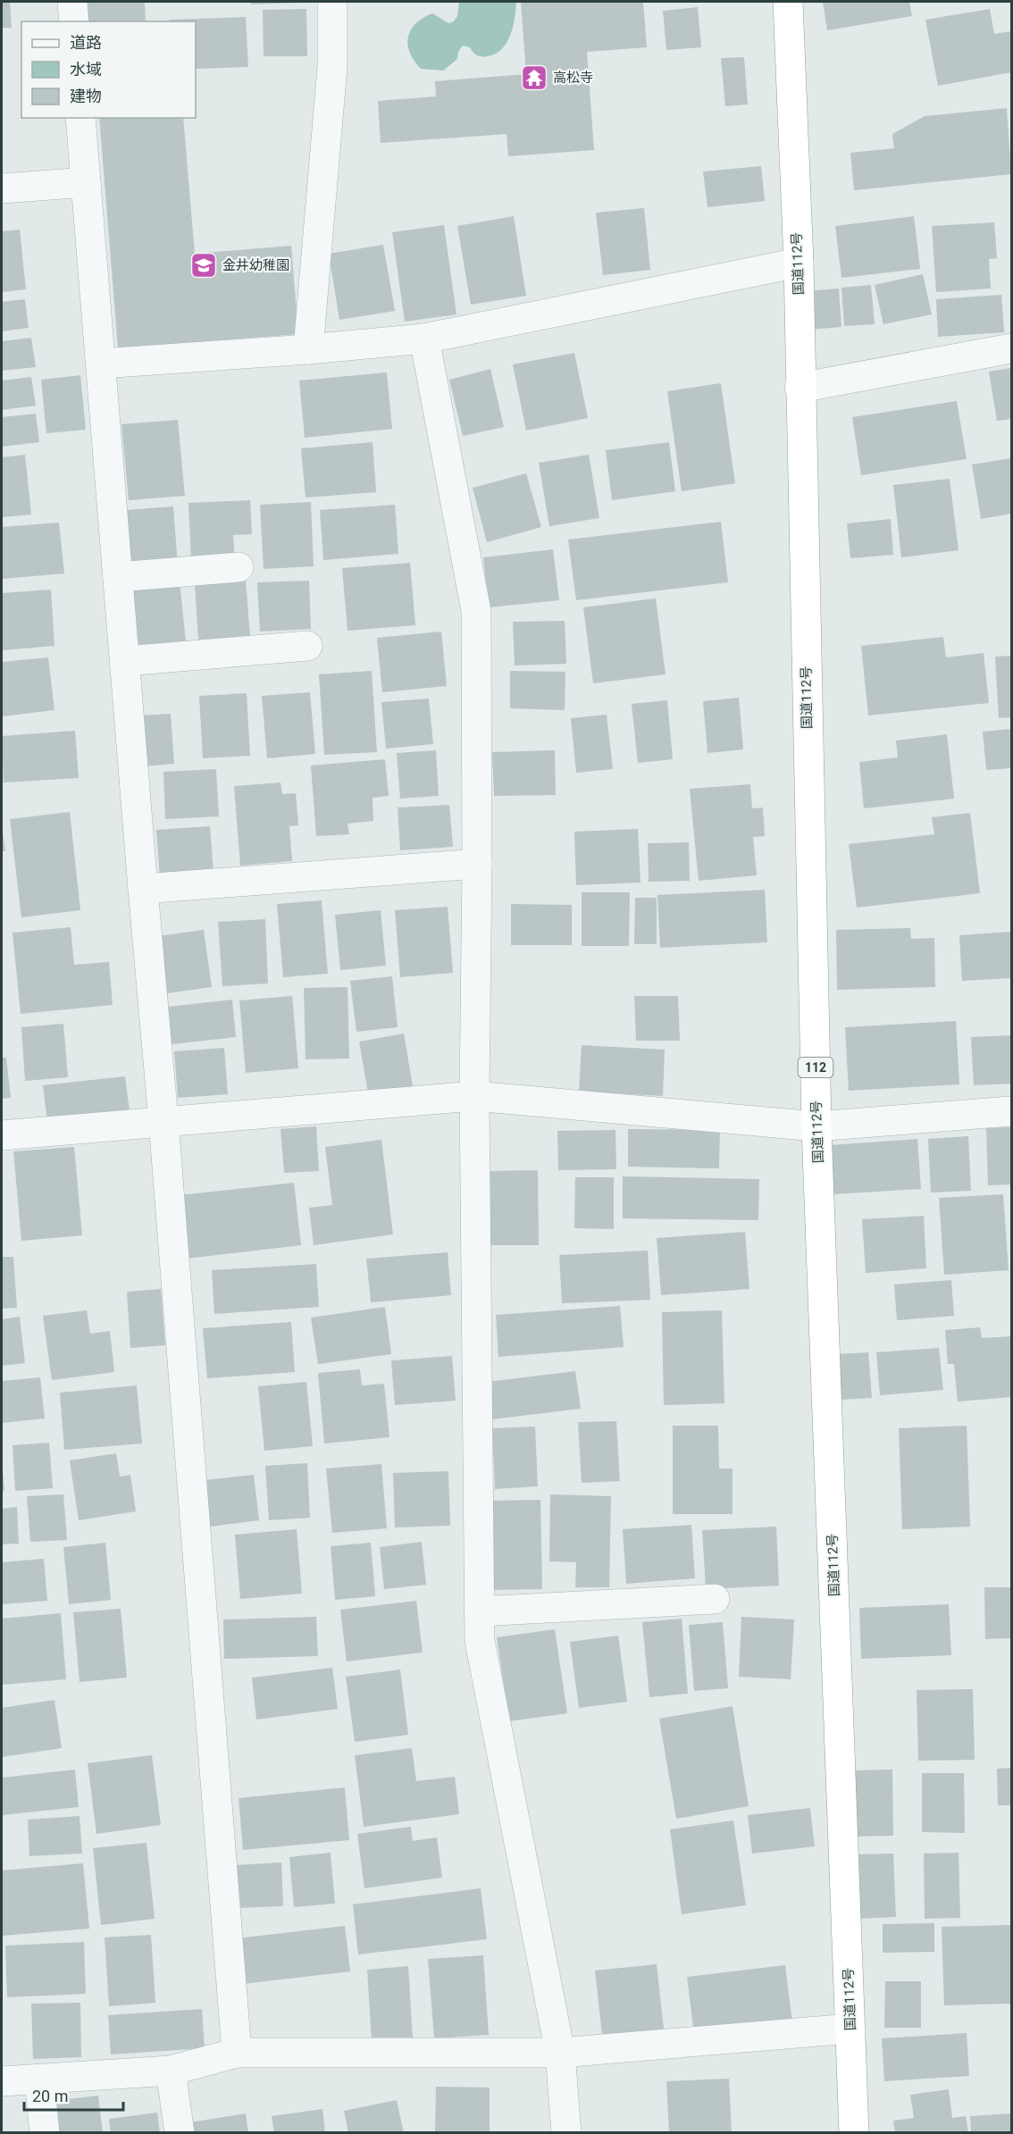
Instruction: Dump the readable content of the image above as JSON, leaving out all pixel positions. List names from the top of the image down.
{
  "streets": {
    "highway": ["国道112号", "112"]
  },
  "places": {
    "temple": ["高松寺"],
    "school or university": ["金井幼稚園"]
  },
  "legend": ["道路", "水域", "建物"],
  "scale_bar": "20 m"
}
